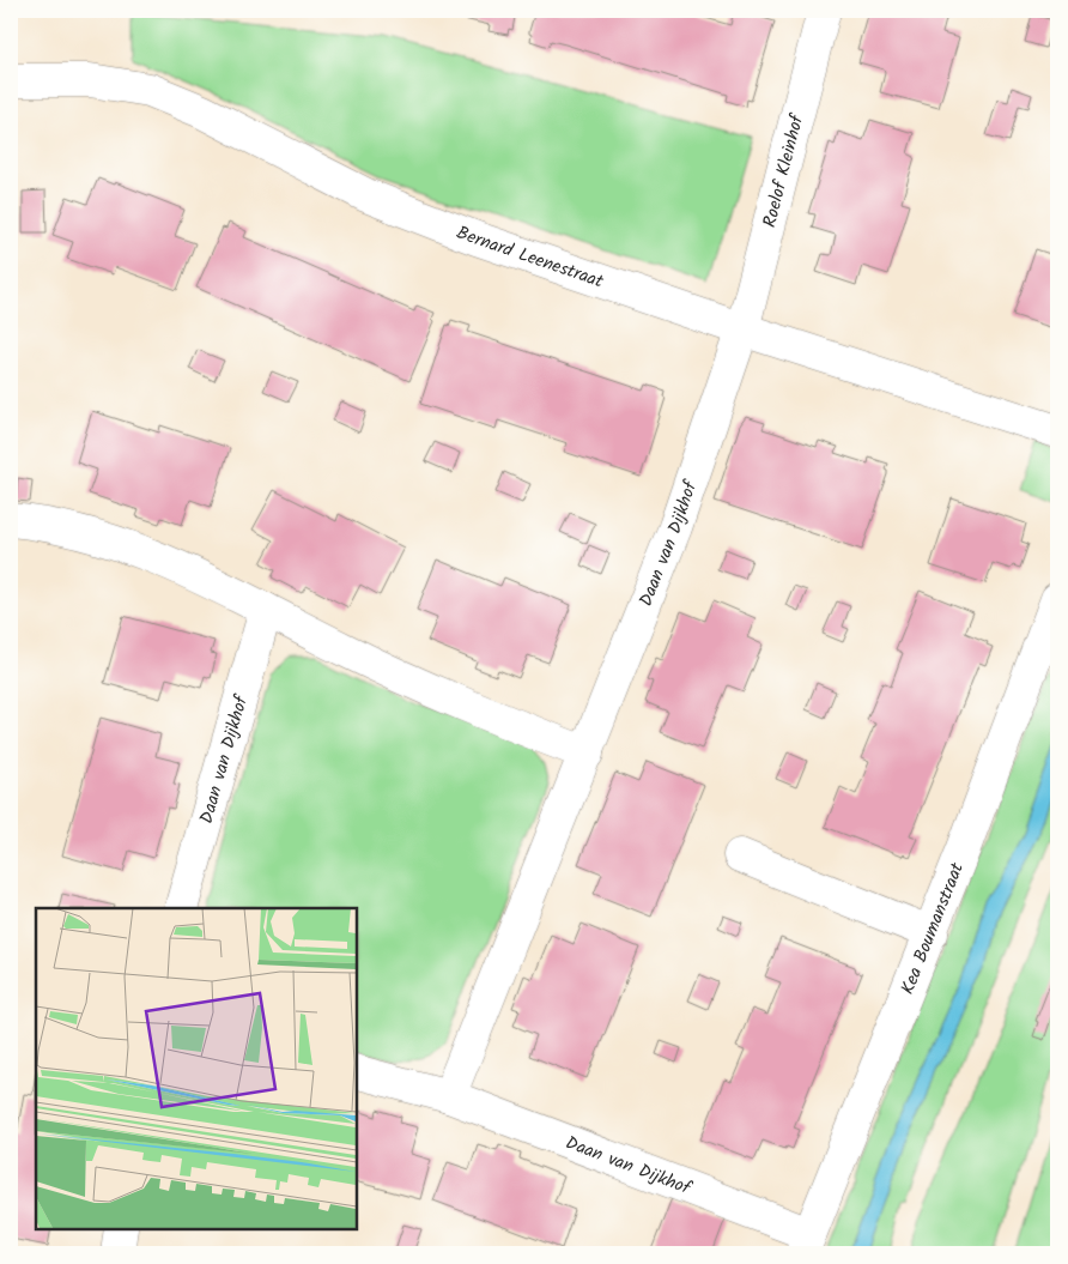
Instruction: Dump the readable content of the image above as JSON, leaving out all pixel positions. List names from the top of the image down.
{
  "streets": {
    "street": [
      "Roelof Kleinhof",
      "Bernard Leenestraat",
      "Daan van Dijkhof",
      "Kea Boumanstraat"
    ]
  },
  "crossings": [
    ["Roelof Kleinhof", "Bernard Leenestraat"],
    ["Roelof Kleinhof", "Daan van Dijkhof"],
    ["Bernard Leenestraat", "Daan van Dijkhof"],
    ["Daan van Dijkhof", "Kea Boumanstraat"]
  ]
}
